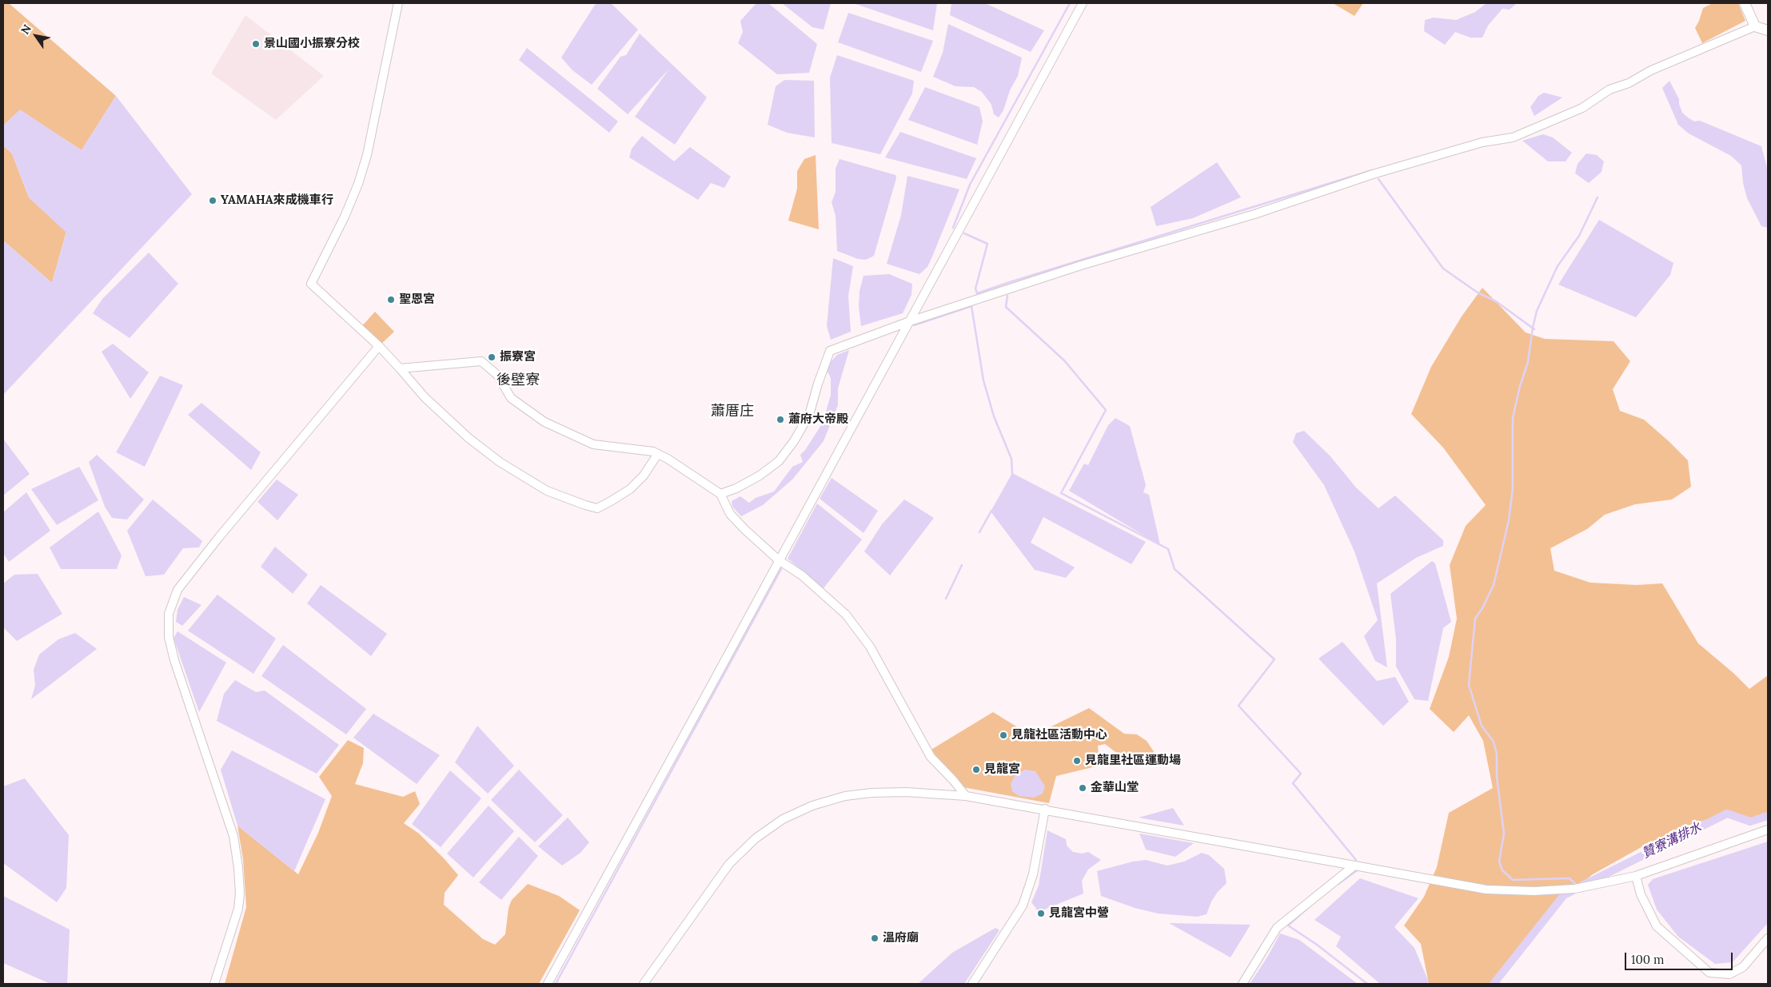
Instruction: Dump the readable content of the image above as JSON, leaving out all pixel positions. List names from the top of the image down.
{
  "districts": ["後壁寮", "蕭厝庄"],
  "water": ["贊寮溝排水"],
  "places": [
    "景山國小振寮分校",
    "YAMAHA來成機車行",
    "聖恩宮",
    "振寮宮",
    "蕭府大帝殿",
    "見龍社區活動中心",
    "見龍里社區運動場",
    "見龍宮",
    "金華山堂",
    "見龍宮中營",
    "溫府廟"
  ],
  "scale_bar": "100 m",
  "north": "top left"
}
